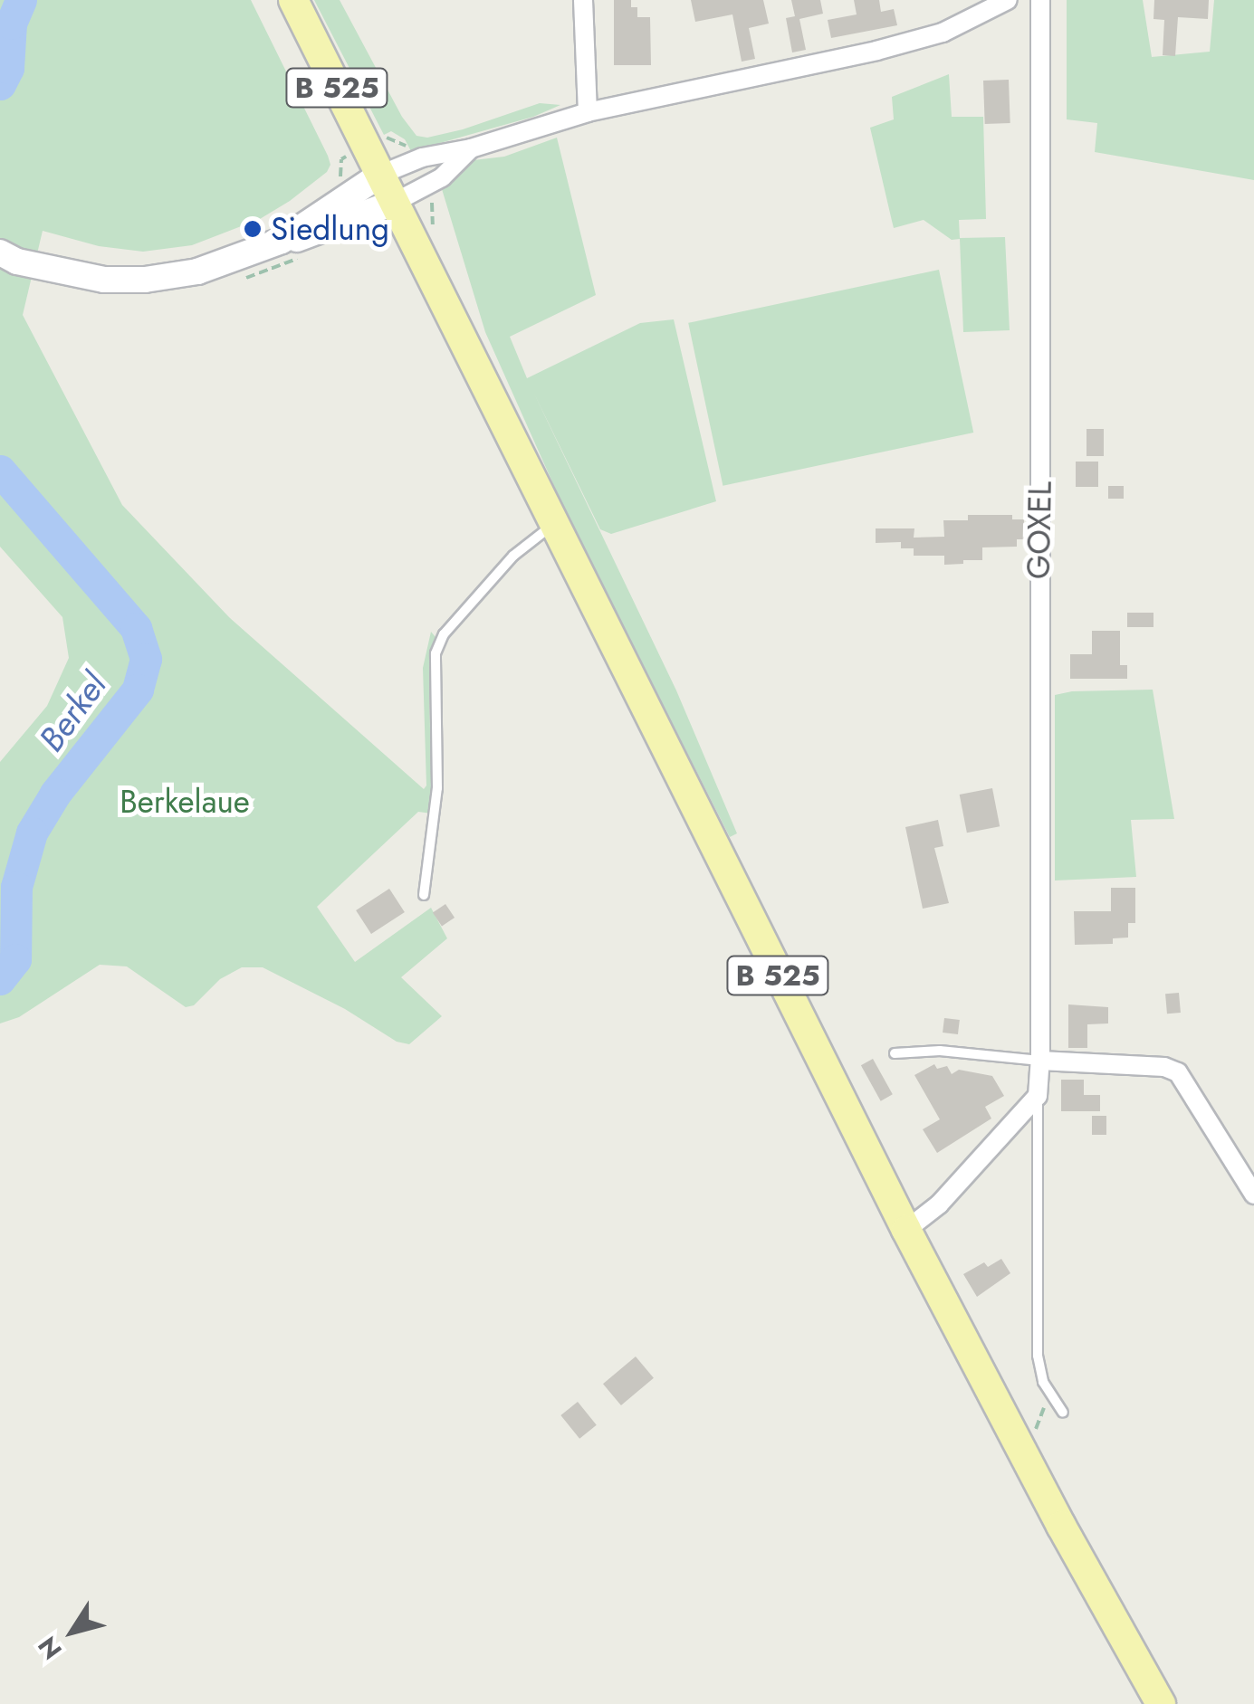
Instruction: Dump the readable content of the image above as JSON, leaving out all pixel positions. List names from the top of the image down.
{
  "streets": {
    "main road": ["B 525"],
    "street": ["GOXEL"]
  },
  "water": ["Berkel"],
  "parks": ["Berkelaue"],
  "places": ["Siedlung"],
  "north": "bottom left"
}
